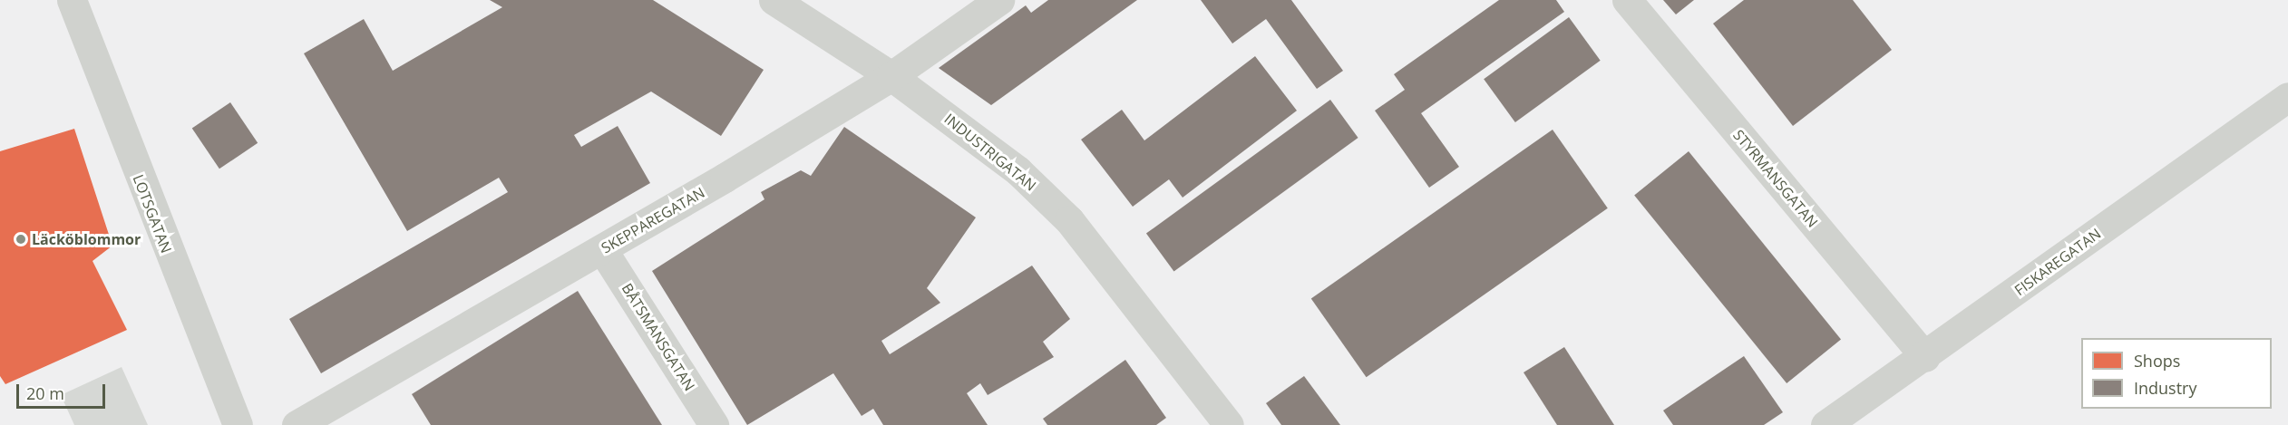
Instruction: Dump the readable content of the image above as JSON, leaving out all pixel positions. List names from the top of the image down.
{
  "streets": {
    "street": [
      "INDUSTRIGATAN",
      "STYRMANSGATAN",
      "LOTSGATAN",
      "SKEPPAREGATAN",
      "FISKAREGATAN",
      "BÅTSMANSGATAN"
    ]
  },
  "crossings": [
    ["INDUSTRIGATAN", "SKEPPAREGATAN"],
    ["STYRMANSGATAN", "FISKAREGATAN"],
    ["SKEPPAREGATAN", "BÅTSMANSGATAN"]
  ],
  "places": ["Läcköblommor"],
  "legend": ["Shops", "Industry"],
  "scale_bar": "20 m"
}
